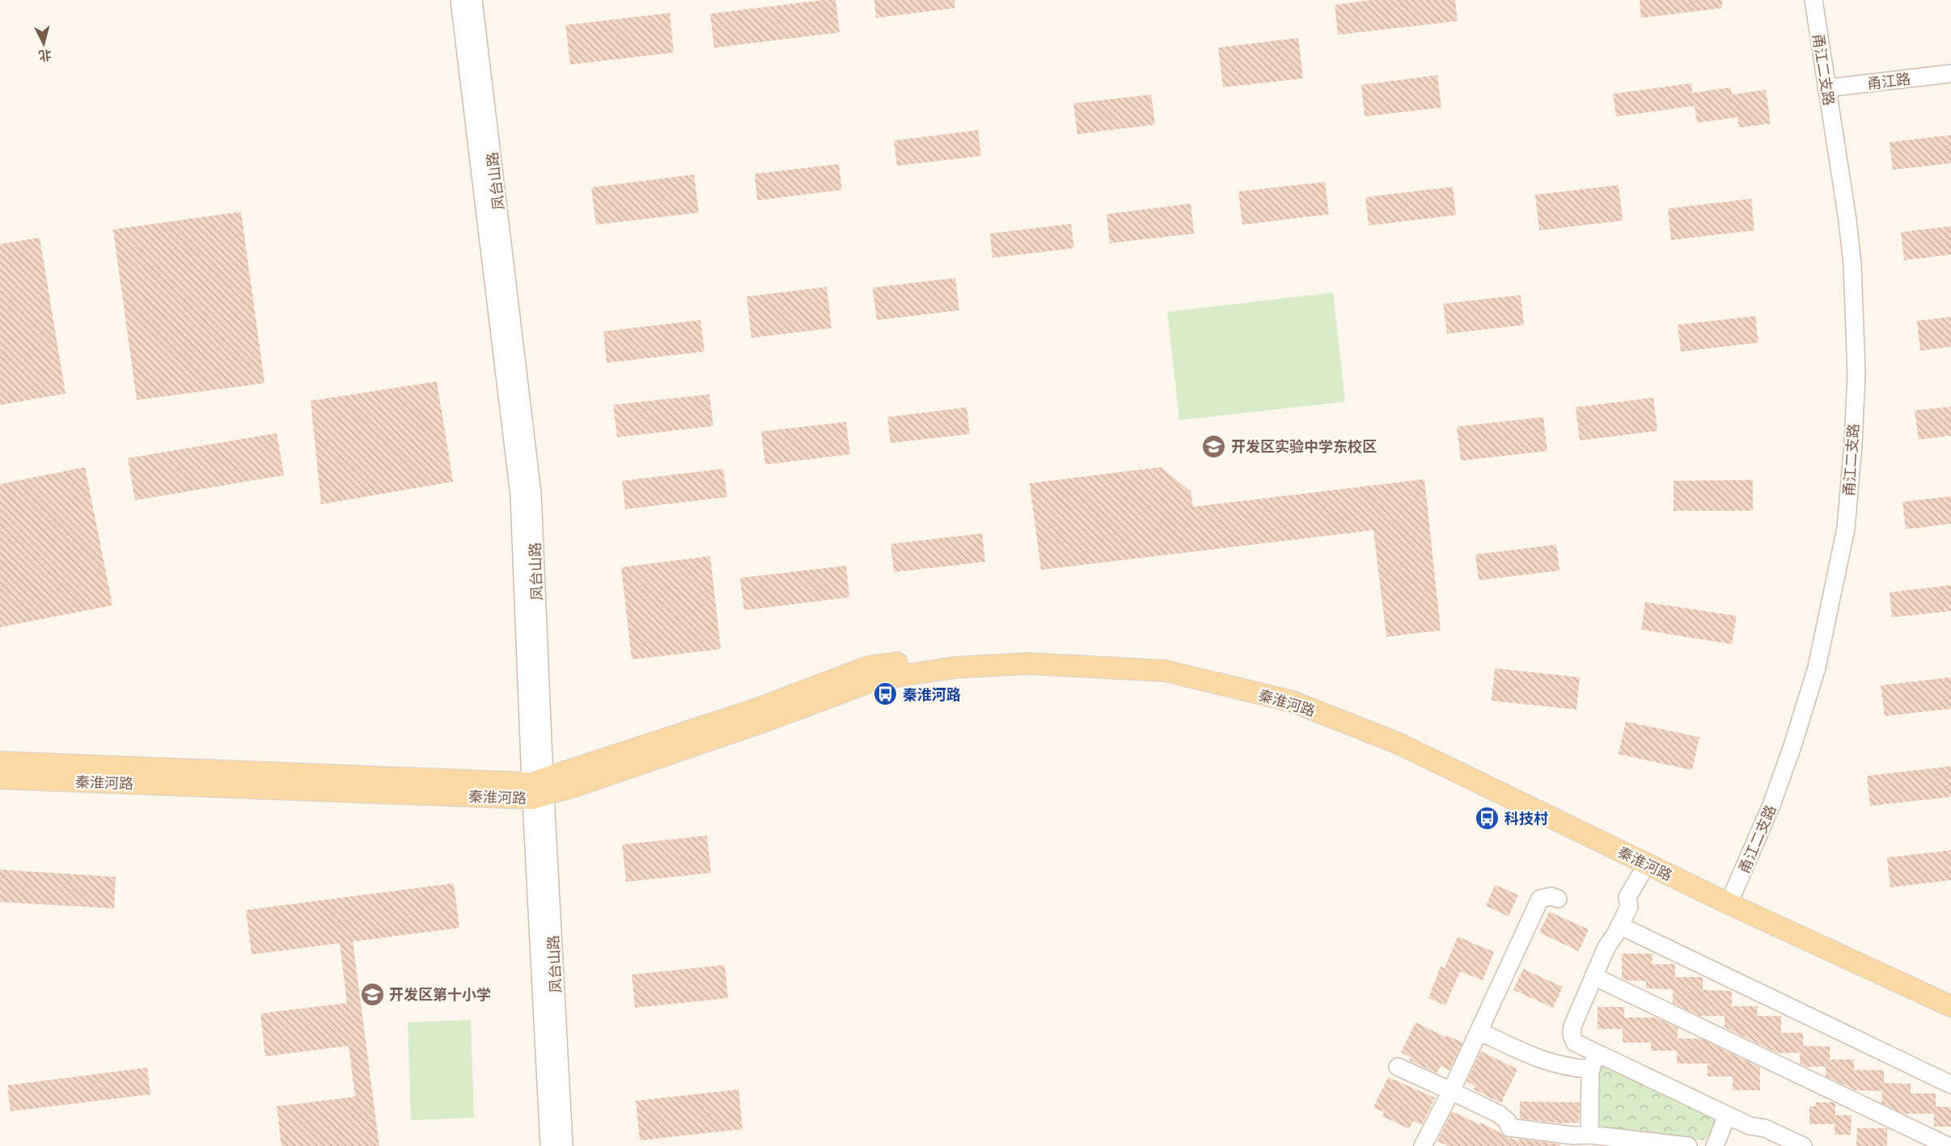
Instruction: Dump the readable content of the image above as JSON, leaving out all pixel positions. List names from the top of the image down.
{
  "streets": {
    "main road": ["秦淮河路"],
    "street": ["甬江二支路", "甬江路", "凤台山路"]
  },
  "crossings": [
    ["甬江二支路", "甬江路"],
    ["甬江二支路", "秦淮河路"],
    ["凤台山路", "秦淮河路"]
  ],
  "places": {
    "school or university": ["开发区实验中学东校区", "开发区第十小学"],
    "bus stop": ["秦淮河路", "科技村"]
  },
  "north": "bottom"
}
